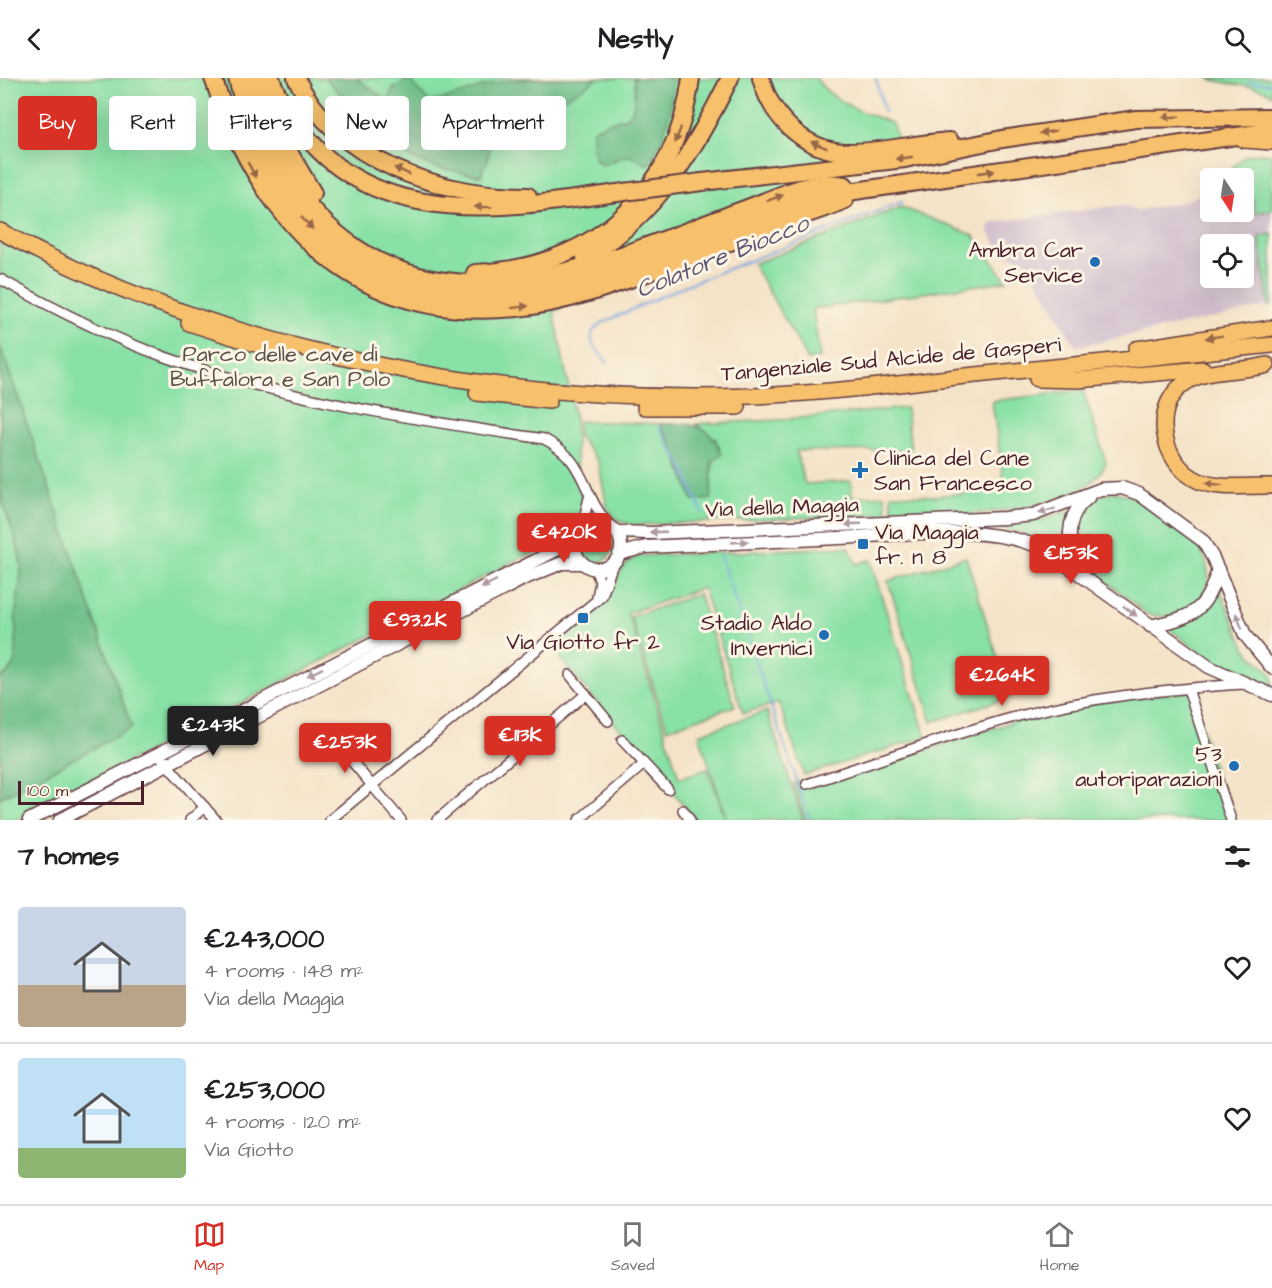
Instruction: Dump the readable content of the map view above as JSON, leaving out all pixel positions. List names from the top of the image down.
{
  "streets": {
    "highway": ["Tangenziale Sud Alcide de Gasperi"],
    "street": ["Via della Maggia"]
  },
  "water": ["Colatore Biocco"],
  "parks": ["Parco delle cave di Buffalora e San Polo"],
  "places": {
    "other": ["Ambra Car Service", "Stadio Aldo Invernici", "53 autoriparazioni"],
    "health": ["Clinica del Cane San Francesco"],
    "transit": ["Via Maggia fr. n 8", "Via Giotto fr 2"]
  },
  "scale_bar": "100 m",
  "north": "bottom",
  "page": {
    "header": "Nestly",
    "chip": [
      "Buy",
      "Rent",
      "Filters",
      "New",
      "Apartment"
    ],
    "price": [
      "€420K",
      "€153K",
      "€93.2K",
      "€264K",
      "€243K",
      "€113K",
      "€253K"
    ],
    "scale": "100 m",
    "heading": "7 homes",
    "list": [
      {
        "name": "€243,000",
        "note": "4 rooms · 148 m² · Via della Maggia"
      },
      {
        "name": "€253,000",
        "note": "4 rooms · 120 m² · Via Giotto"
      }
    ],
    "tabs": ["Map", "Saved", "Home"]
  }
}
